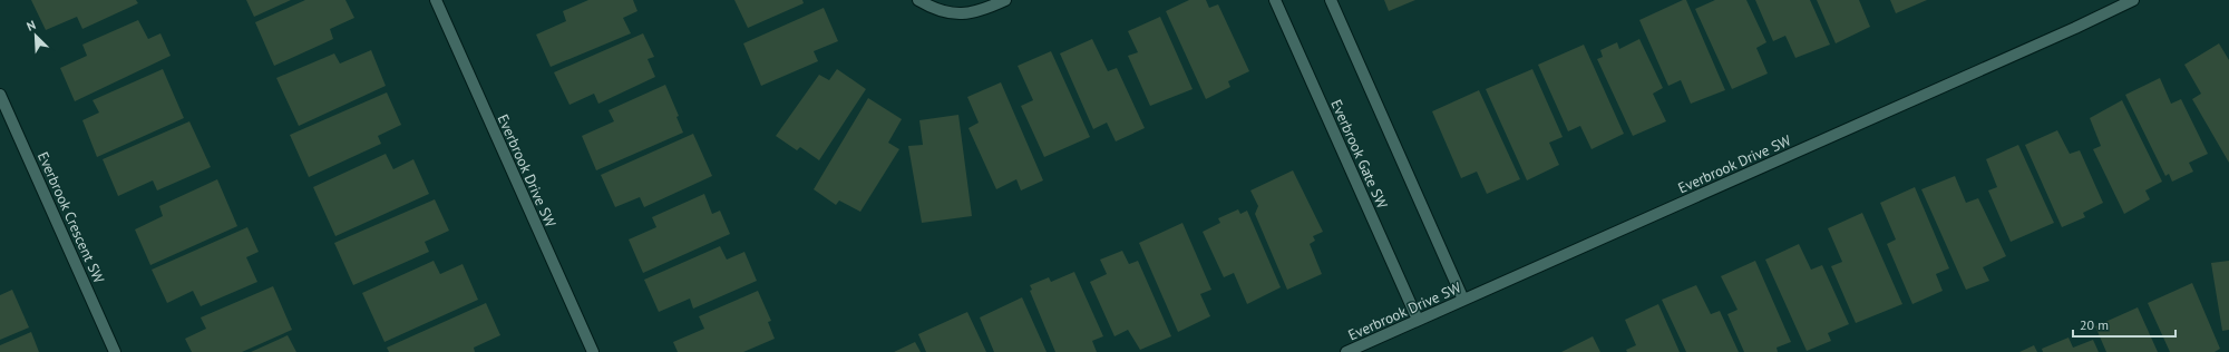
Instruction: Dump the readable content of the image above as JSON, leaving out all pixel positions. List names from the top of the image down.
{
  "streets": {
    "street": ["Everbrook Gate SW", "Everbrook Drive SW", "Everbrook Crescent SW"]
  },
  "crossings": [
    ["Everbrook Gate SW", "Everbrook Drive SW"]
  ],
  "scale_bar": "20 m",
  "north": "top left"
}
